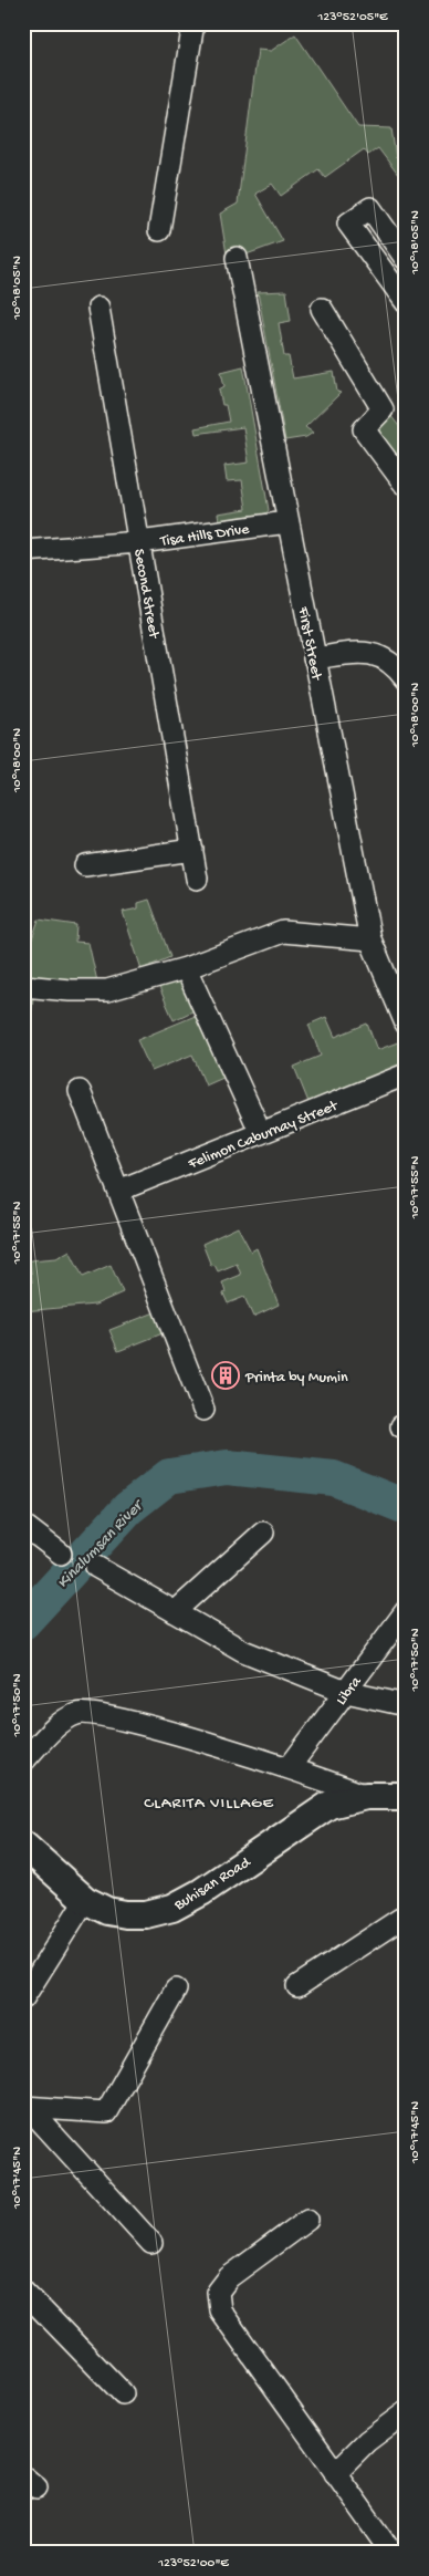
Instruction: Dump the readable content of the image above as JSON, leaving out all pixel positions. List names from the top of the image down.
{
  "streets": {
    "street": [
      "Tisa Hills Drive",
      "Second Street",
      "First Street",
      "Felimon Caburnay Street",
      "Libra",
      "Buhisan Road"
    ]
  },
  "crossings": [
    ["Tisa Hills Drive", "Second Street"],
    ["Tisa Hills Drive", "First Street"]
  ],
  "districts": ["CLARITA VILLAGE"],
  "water": ["Kinalumsan River"],
  "places": {
    "building": ["Printa by Mumin"]
  },
  "coordinates": [
    "123°52'05\"E",
    "10°18'05\"N",
    "10°18'00\"N",
    "10°17'55\"N",
    "10°17'50\"N",
    "10°17'45\"N",
    "123°52'00\"E"
  ]
}
